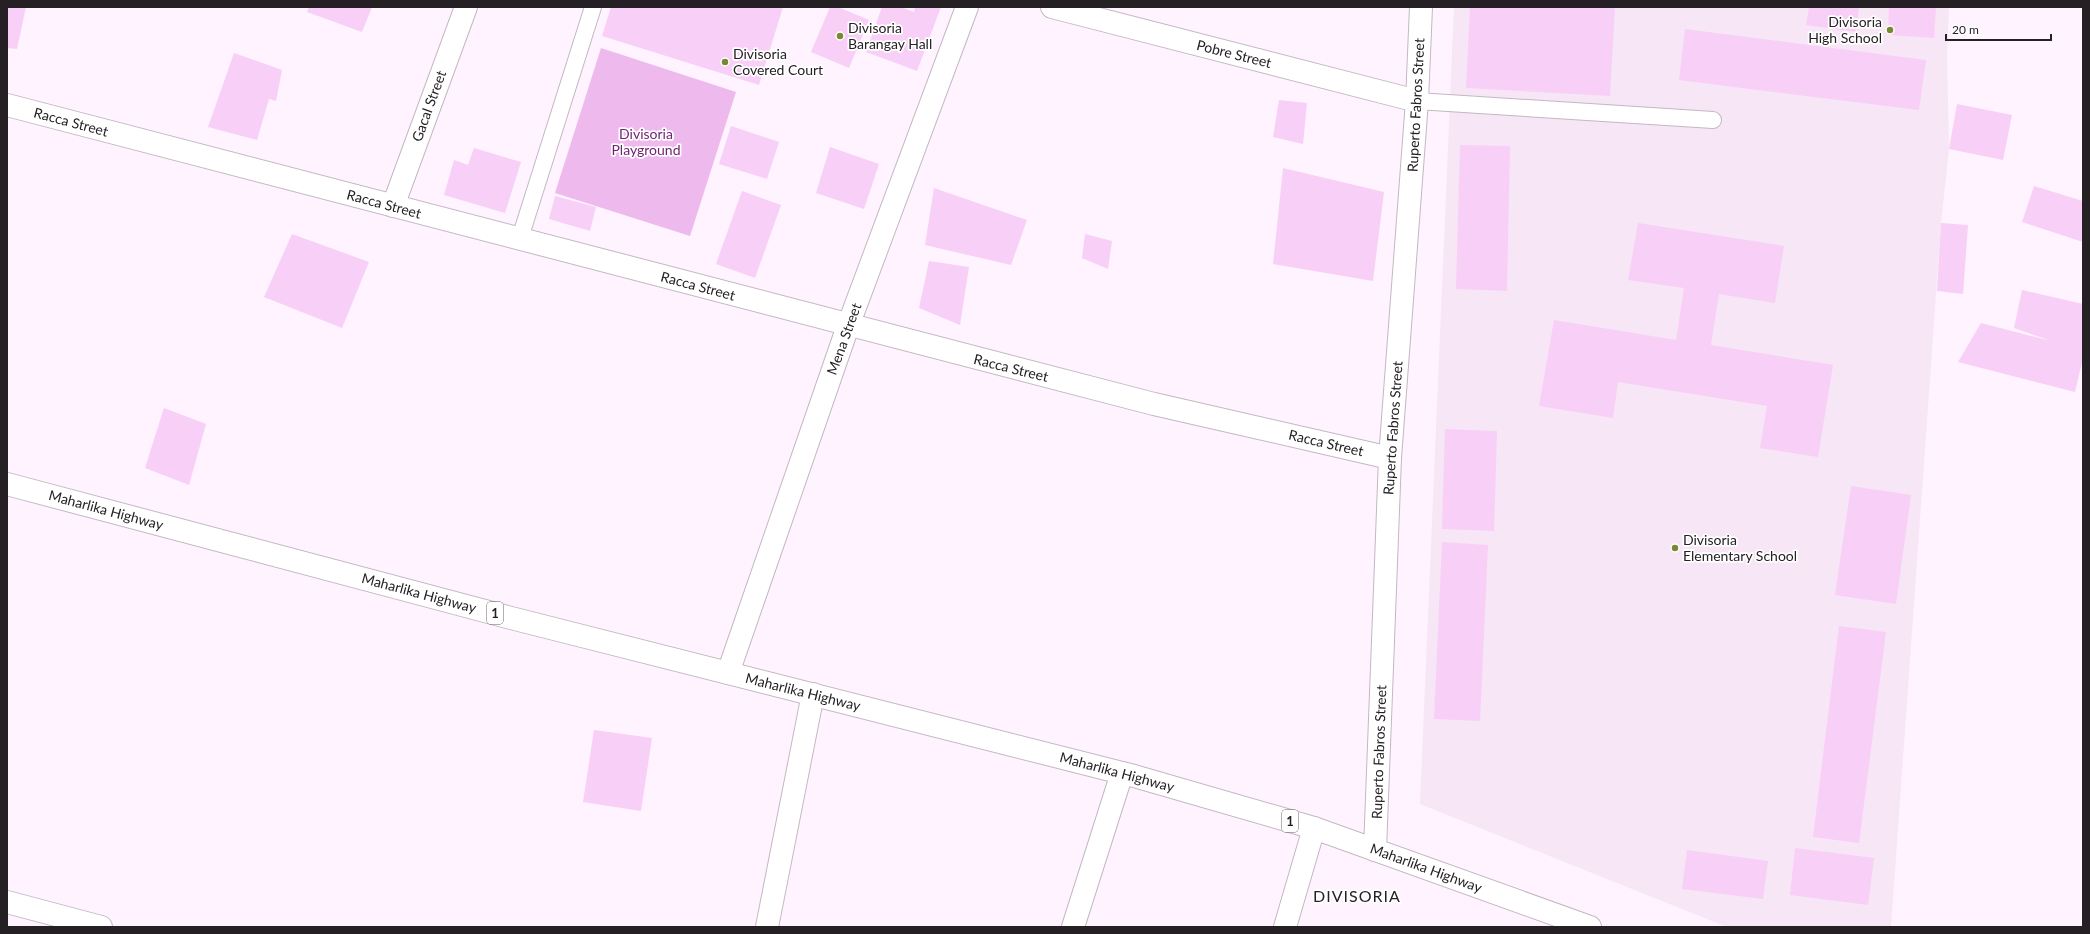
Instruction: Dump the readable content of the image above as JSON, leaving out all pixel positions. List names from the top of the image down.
{
  "streets": {
    "main road": [
      "Pobre Street",
      "Ruperto Fabros Street",
      "Gacal Street",
      "Racca Street",
      "Mena Street",
      "Maharlika Highway",
      "1"
    ]
  },
  "crossings": [
    ["Pobre Street", "Ruperto Fabros Street"],
    ["Ruperto Fabros Street", "Racca Street"],
    ["Ruperto Fabros Street", "Maharlika Highway"],
    ["Gacal Street", "Racca Street"],
    ["Racca Street", "Mena Street"],
    ["Mena Street", "Maharlika Highway"]
  ],
  "districts": ["DIVISORIA"],
  "parks": ["Divisoria Playground"],
  "places": [
    "Divisoria High School",
    "Divisoria Barangay Hall",
    "Divisoria Covered Court",
    "Divisoria Elementary School"
  ],
  "scale_bar": "20 m"
}
